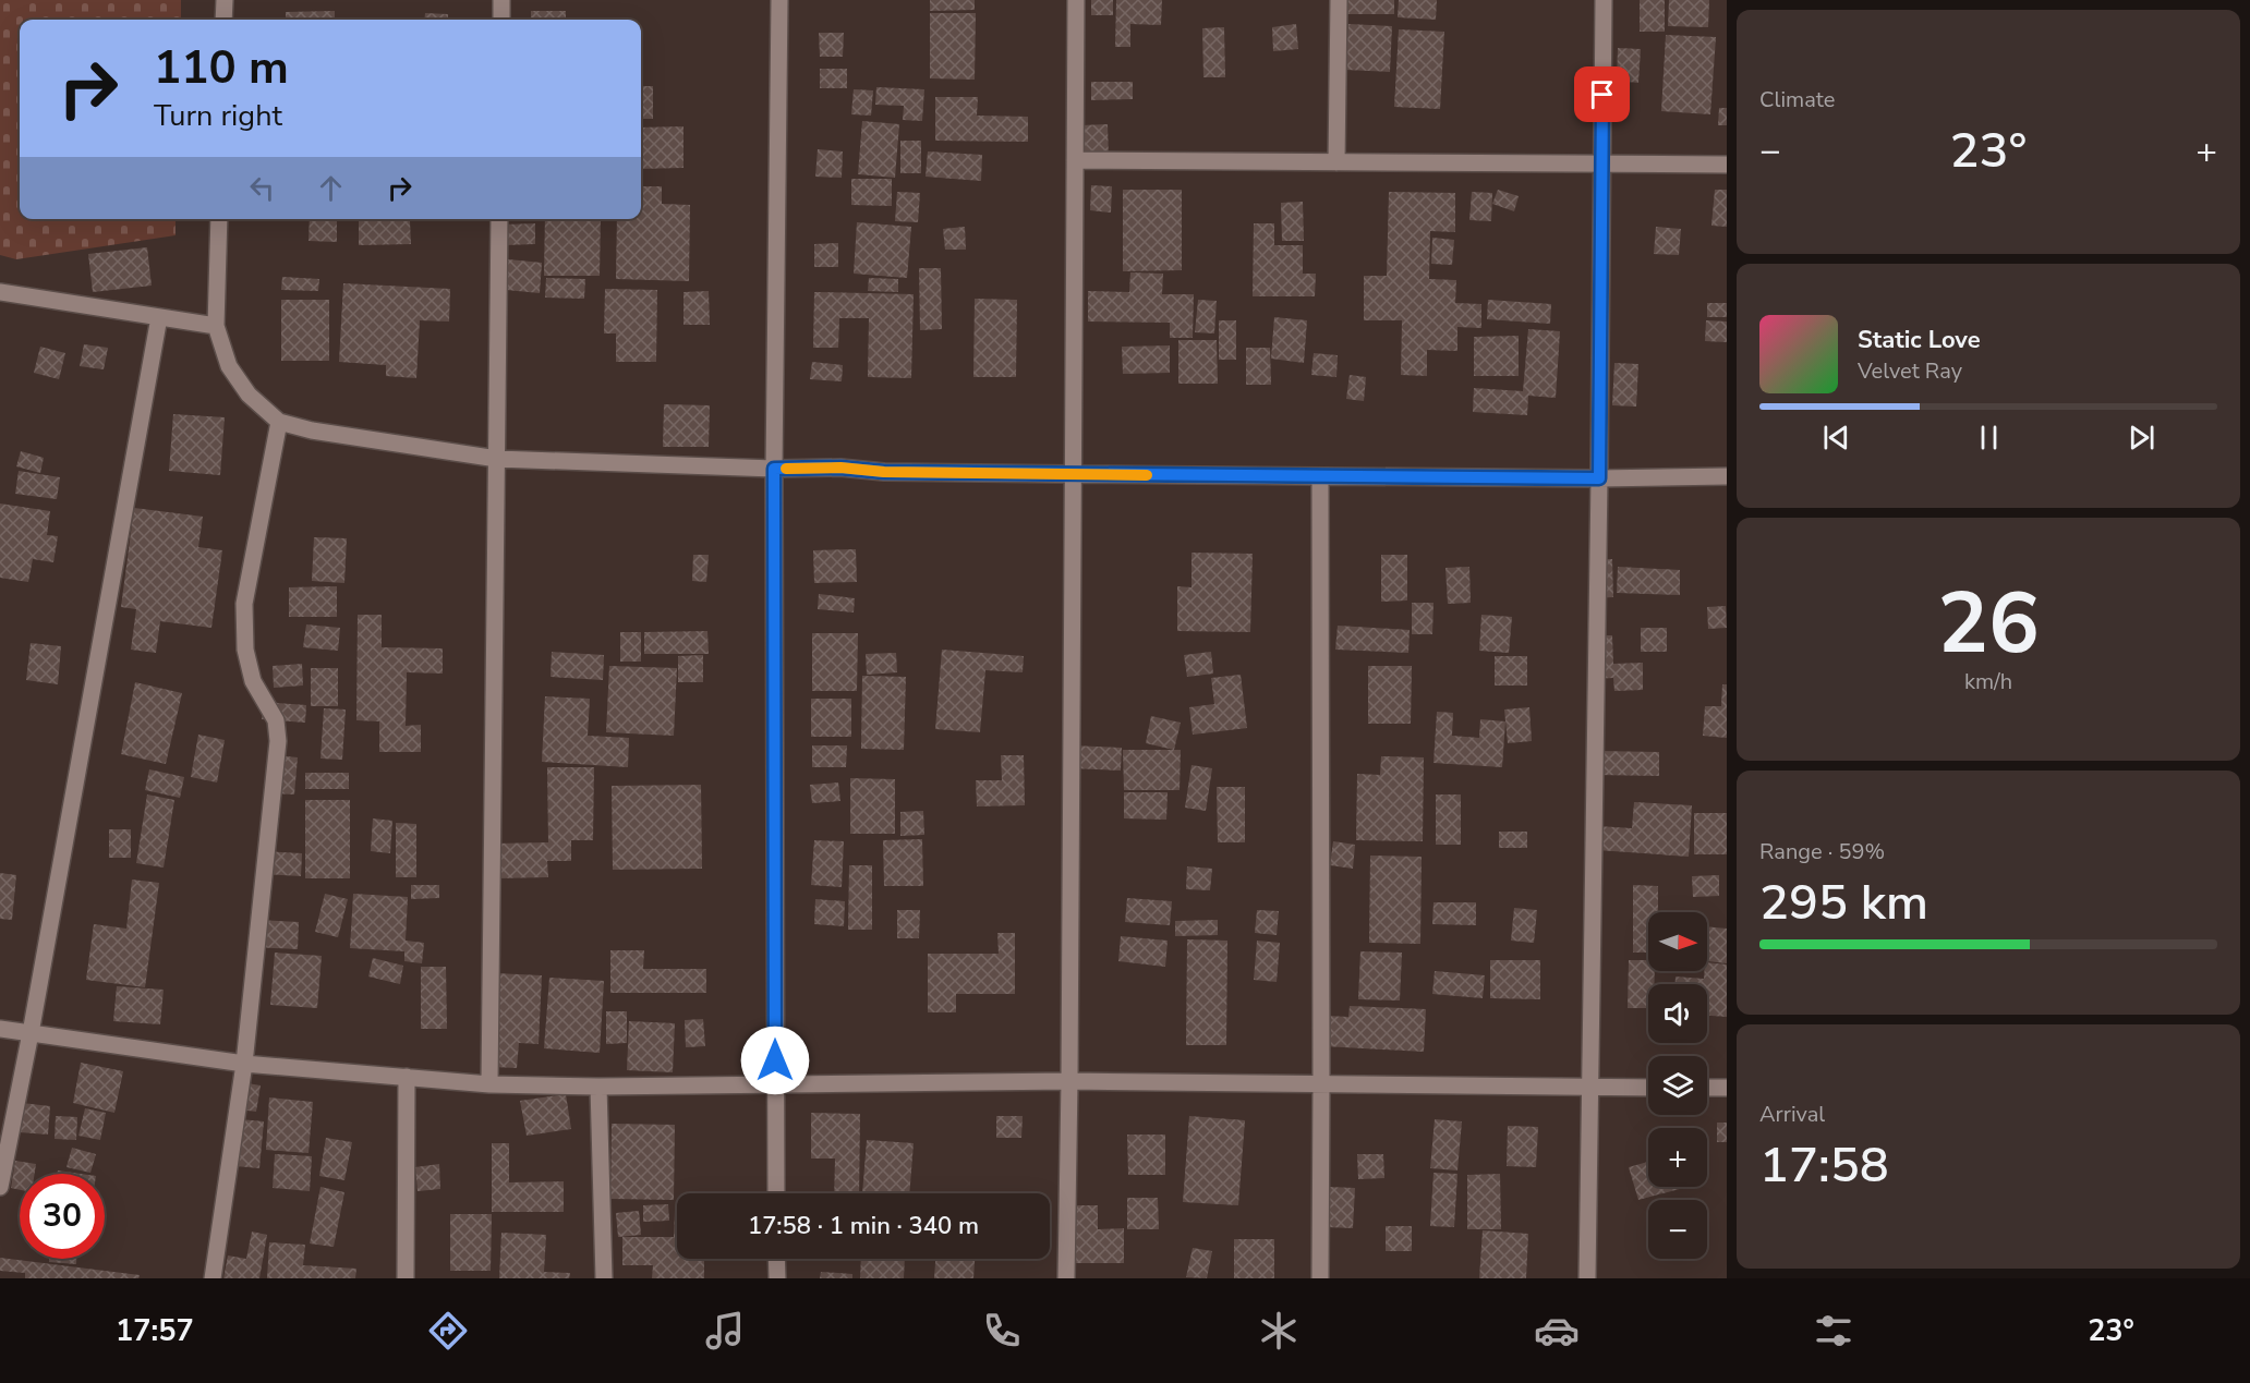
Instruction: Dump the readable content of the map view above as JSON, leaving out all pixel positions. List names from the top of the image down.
{
  "north": "right",
  "page": {
    "tile": [
      "Climate",
      ["26", "km/h"],
      ["Range · 59%", "295 km"],
      ["Arrival", "17:58"]
    ],
    "turn": ["110 m", "Turn right"],
    "heat": ["−", "23°", "+"],
    "song": ["Static Love", "Velvet Ray"],
    "map_buttons": ["+", "−"],
    "limit": "30",
    "trip": "17:58 · 1 min · 340 m",
    "tabs": ["17:57", "23°"]
  }
}
